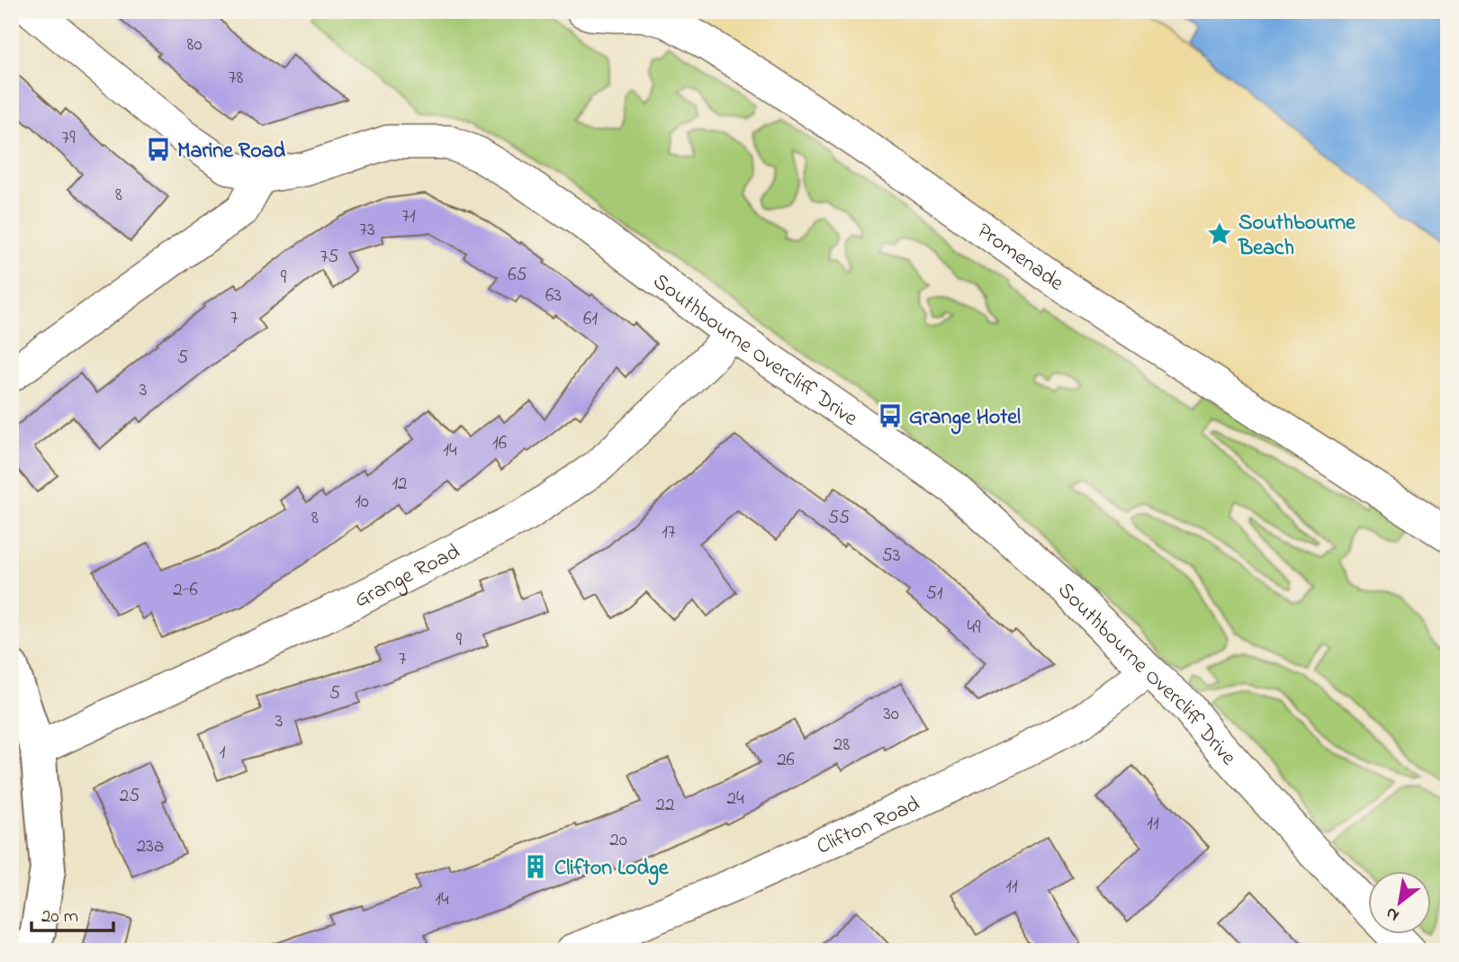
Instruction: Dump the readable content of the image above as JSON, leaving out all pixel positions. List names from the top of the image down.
{
  "streets": {
    "street": [
      "Promenade",
      "Southbourne Overcliff Drive",
      "Grange Road",
      "Clifton Road"
    ]
  },
  "crossings": [
    ["Southbourne Overcliff Drive", "Grange Road"],
    ["Southbourne Overcliff Drive", "Clifton Road"]
  ],
  "places": {
    "bus stop": ["Marine Road", "Grange Hotel"],
    "place": ["Southbourne Beach"],
    "building": ["Clifton Lodge"]
  },
  "house_numbers": [
    "80",
    "78",
    "79",
    "8",
    "71",
    "73",
    "75",
    "65",
    "9",
    "63",
    "7",
    "61",
    "5",
    "3",
    "16",
    "14",
    "12",
    "10",
    "8",
    "55",
    "17",
    "53",
    "2-6",
    "51",
    "49",
    "9",
    "7",
    "5",
    "30",
    "3",
    "28",
    "1",
    "26",
    "25",
    "24",
    "22",
    "11",
    "20",
    "23a",
    "11",
    "14"
  ],
  "scale_bar": "20 m",
  "north": "bottom left"
}
